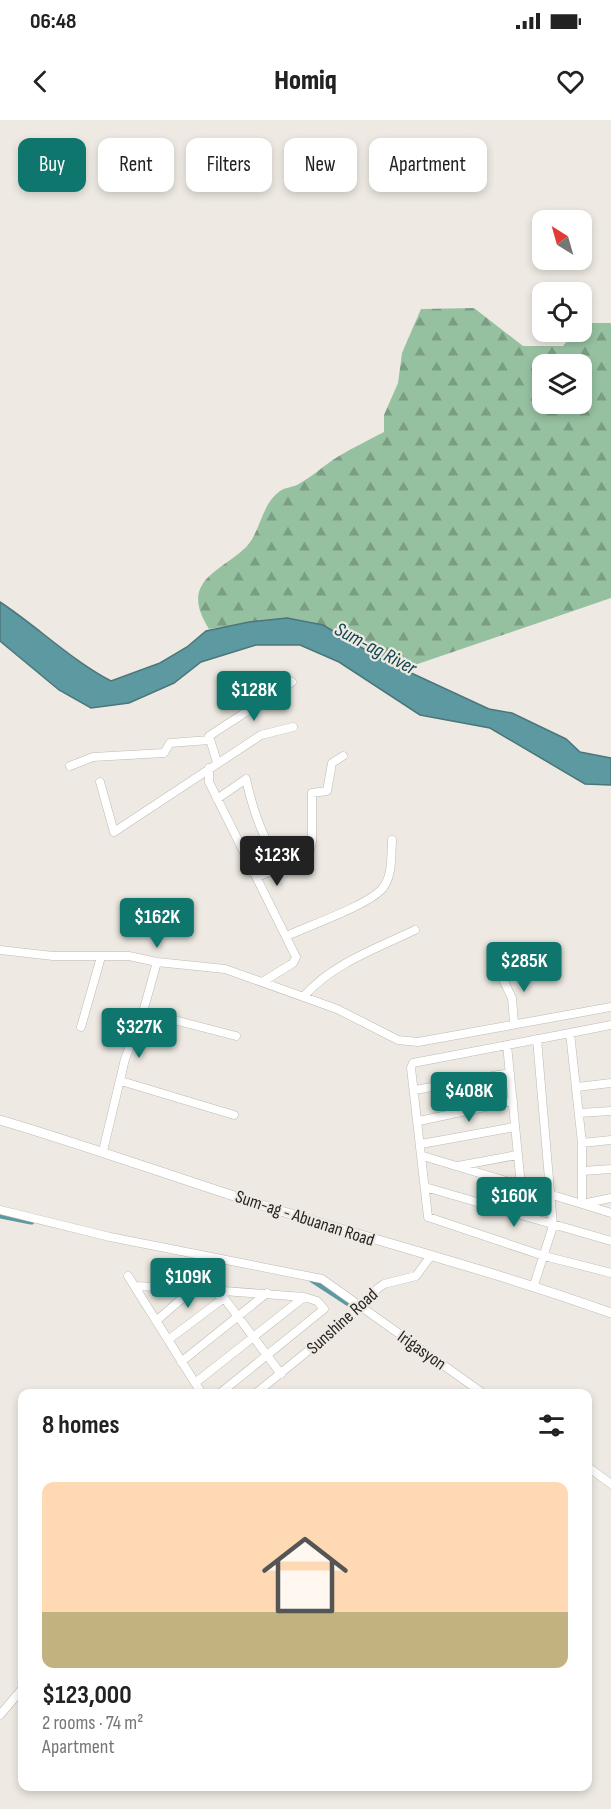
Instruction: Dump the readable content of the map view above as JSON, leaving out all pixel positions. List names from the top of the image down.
{
  "streets": {
    "main road": ["Sum-ag - Abuanan Road"],
    "street": ["Sunshine Road", "Irigasyon"]
  },
  "crossings": [
    ["Sum-ag - Abuanan Road", "Sunshine Road"],
    ["Sunshine Road", "Irigasyon"]
  ],
  "water": ["Sum-ag River"],
  "north": "top left",
  "page": {
    "status": "06:48",
    "header": "Homiq",
    "chip": [
      "Buy",
      "Rent",
      "Filters",
      "New",
      "Apartment"
    ],
    "price": [
      "$128K",
      "$123K",
      "$162K",
      "$285K",
      "$327K",
      "$408K",
      "$160K",
      "$109K"
    ],
    "heading": "8 homes",
    "list": [
      {
        "name": "$123,000",
        "note": "2 rooms · 74 m² · Apartment"
      }
    ]
  }
}
